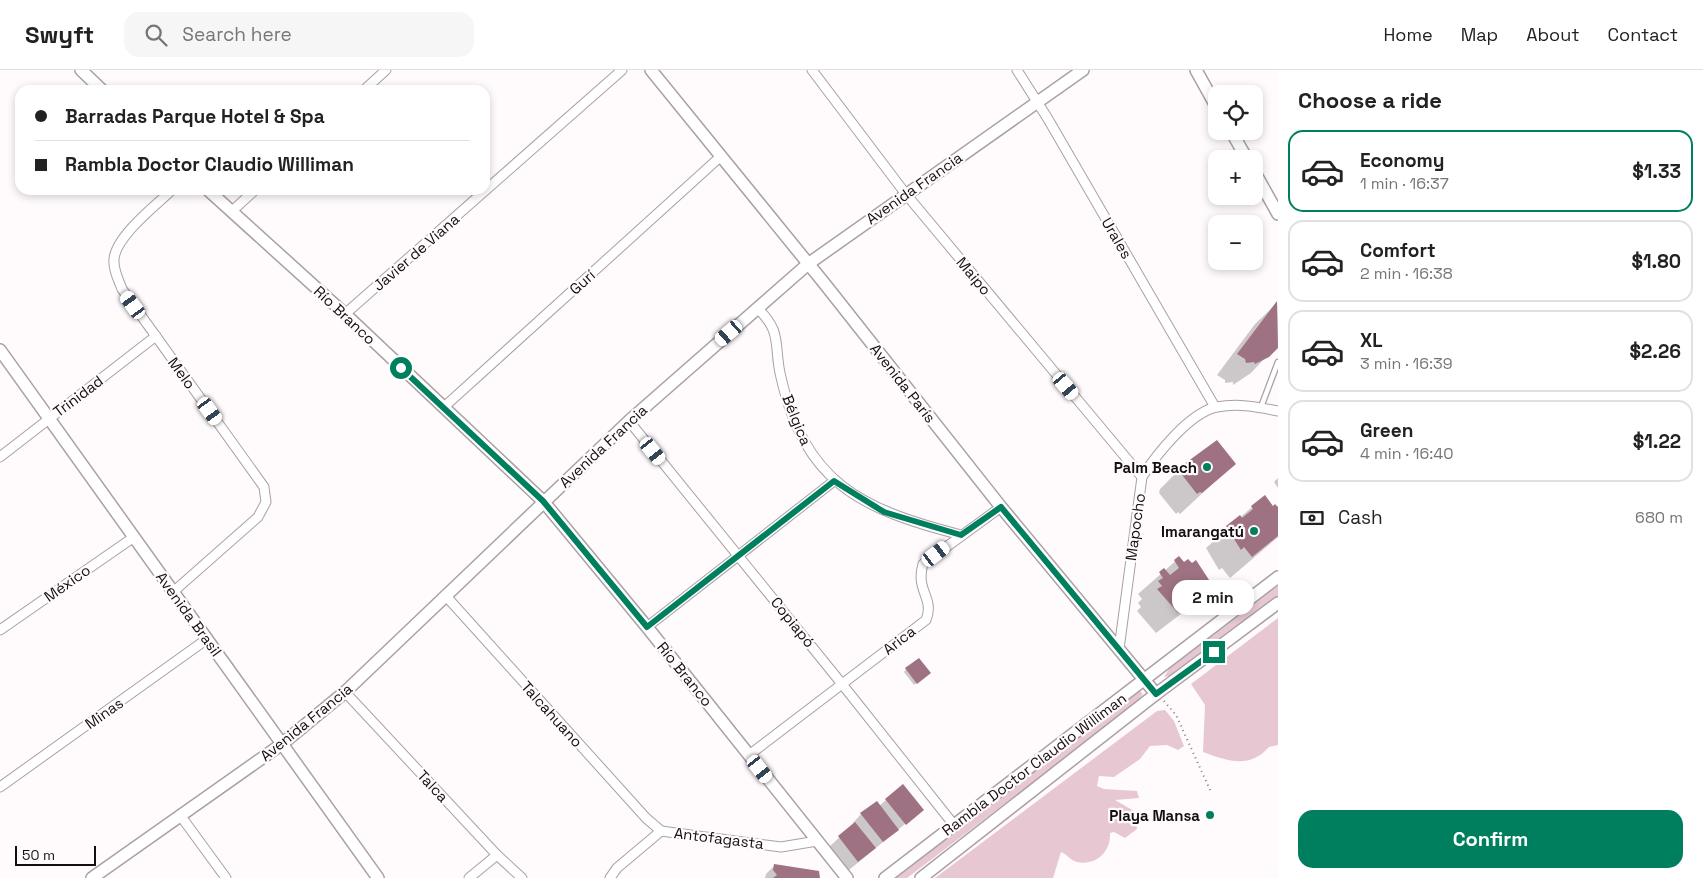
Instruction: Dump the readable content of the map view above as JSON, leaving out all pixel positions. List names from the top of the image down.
{
  "streets": {
    "street": [
      "Avenida Francia",
      "Urales",
      "Javier de Viana",
      "Maipo",
      "Gurí",
      "Río Branco",
      "Melo",
      "Avenida París",
      "Trinidad",
      "Bélgica",
      "Mapocho",
      "México",
      "Avenida Brasil",
      "Copiapó",
      "Arica",
      "Minas",
      "Talcahuano",
      "Rambla Doctor Claudio Williman",
      "Talca",
      "Antofagasta"
    ]
  },
  "crossings": [
    ["Avenida Francia", "Urales"],
    ["Avenida Francia", "Maipo"],
    ["Avenida Francia", "Río Branco"],
    ["Avenida Francia", "Avenida París"],
    ["Avenida Francia", "Bélgica"],
    ["Avenida Francia", "Avenida Brasil"],
    ["Avenida Francia", "Copiapó"],
    ["Avenida Francia", "Talcahuano"],
    ["Avenida Francia", "Talca"],
    ["Urales", "Mapocho"],
    ["Javier de Viana", "Río Branco"],
    ["Maipo", "Mapocho"],
    ["Gurí", "Río Branco"],
    ["Gurí", "Avenida París"],
    ["Río Branco", "Arica"],
    ["Río Branco", "Antofagasta"],
    ["Melo", "Trinidad"],
    ["Melo", "Avenida Brasil"],
    ["Avenida París", "Mapocho"],
    ["Avenida París", "Arica"],
    ["Avenida París", "Rambla Doctor Claudio Williman"],
    ["Trinidad", "Avenida Brasil"],
    ["Bélgica", "Arica"],
    ["México", "Avenida Brasil"],
    ["Avenida Brasil", "Minas"],
    ["Copiapó", "Arica"],
    ["Copiapó", "Rambla Doctor Claudio Williman"],
    ["Talcahuano", "Antofagasta"]
  ],
  "places": ["Palm Beach", "Imarangatú", "Playa Mansa"],
  "scale_bar": "50 m",
  "page": {
    "header": "Swyft",
    "search": "Search here",
    "nav": [
      "Home",
      "Map",
      "About",
      "Contact"
    ],
    "heading": "Choose a ride",
    "map_buttons": ["+", "−"],
    "banner": ["Barradas Parque Hotel & Spa", "Rambla Doctor Claudio Williman"],
    "list": [
      {
        "name": "Economy",
        "note": "1 min · 16:37",
        "value": "$1.33"
      },
      {
        "name": "Comfort",
        "note": "2 min · 16:38",
        "value": "$1.80"
      },
      {
        "name": "XL",
        "note": "3 min · 16:39",
        "value": "$2.26"
      },
      {
        "name": "Green",
        "note": "4 min · 16:40",
        "value": "$1.22"
      }
    ],
    "pay": ["Cash", "680 m"],
    "bubble": "2 min",
    "buttons": "Confirm",
    "scale": "50 m"
  }
}
